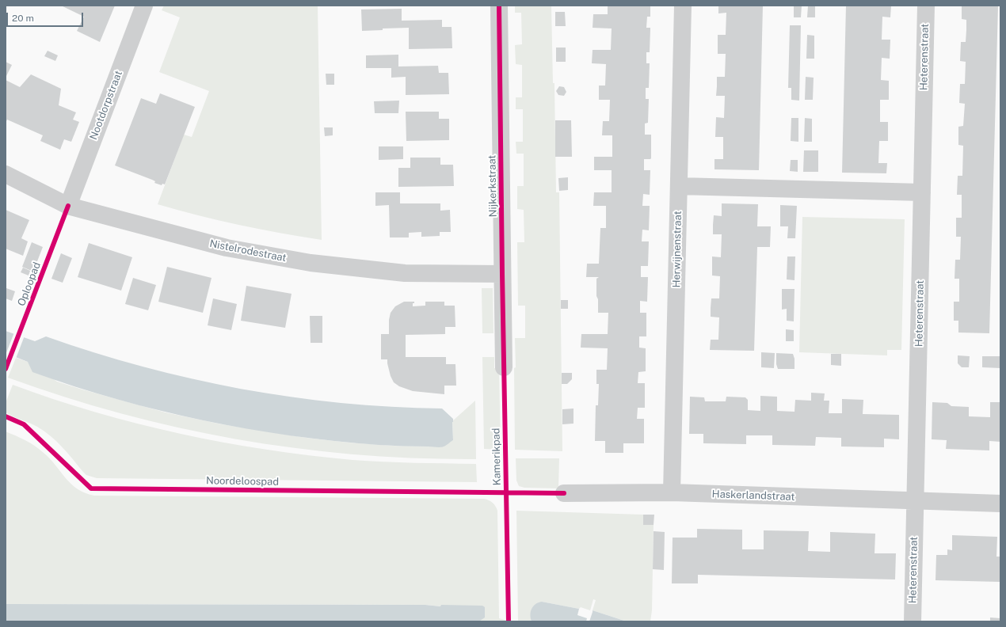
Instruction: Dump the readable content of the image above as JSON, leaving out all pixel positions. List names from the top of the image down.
{
  "streets": {
    "street": [
      "Heterenstraat",
      "Nootdorpstraat",
      "Nijkerkstraat",
      "Herwijnenstraat",
      "Nistelrodestraat",
      "Haskerlandstraat"
    ],
    "cycle path": ["Oploopad", "Kamerikpad", "Noordeloospad"]
  },
  "crossings": [
    ["Heterenstraat", "Haskerlandstraat"],
    ["Nootdorpstraat", "Nistelrodestraat"],
    ["Nijkerkstraat", "Nistelrodestraat"],
    ["Herwijnenstraat", "Haskerlandstraat"]
  ],
  "scale_bar": "20 m"
}
